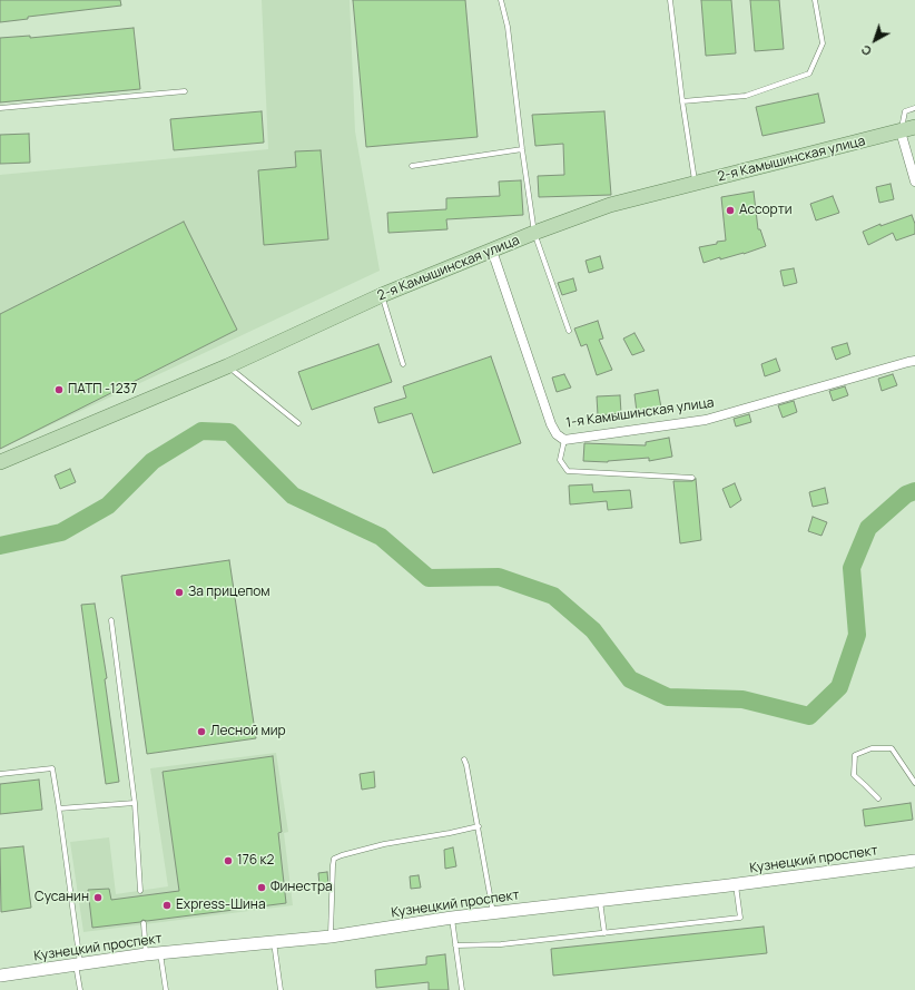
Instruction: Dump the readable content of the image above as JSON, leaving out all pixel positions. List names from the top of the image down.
{
  "streets": {
    "main road": ["2-я Камышинская улица"],
    "street": ["1-я Камышинская улица", "Кузнецкий проспект"]
  },
  "crossings": [
    ["2-я Камышинская улица", "1-я Камышинская улица"]
  ],
  "places": [
    "Ассорти",
    "ПАТП -1237",
    "За прицепом",
    "Лесной мир",
    "176 к2",
    "Финестра",
    "Сусанин",
    "Express-Шина"
  ],
  "north": "bottom left"
}
